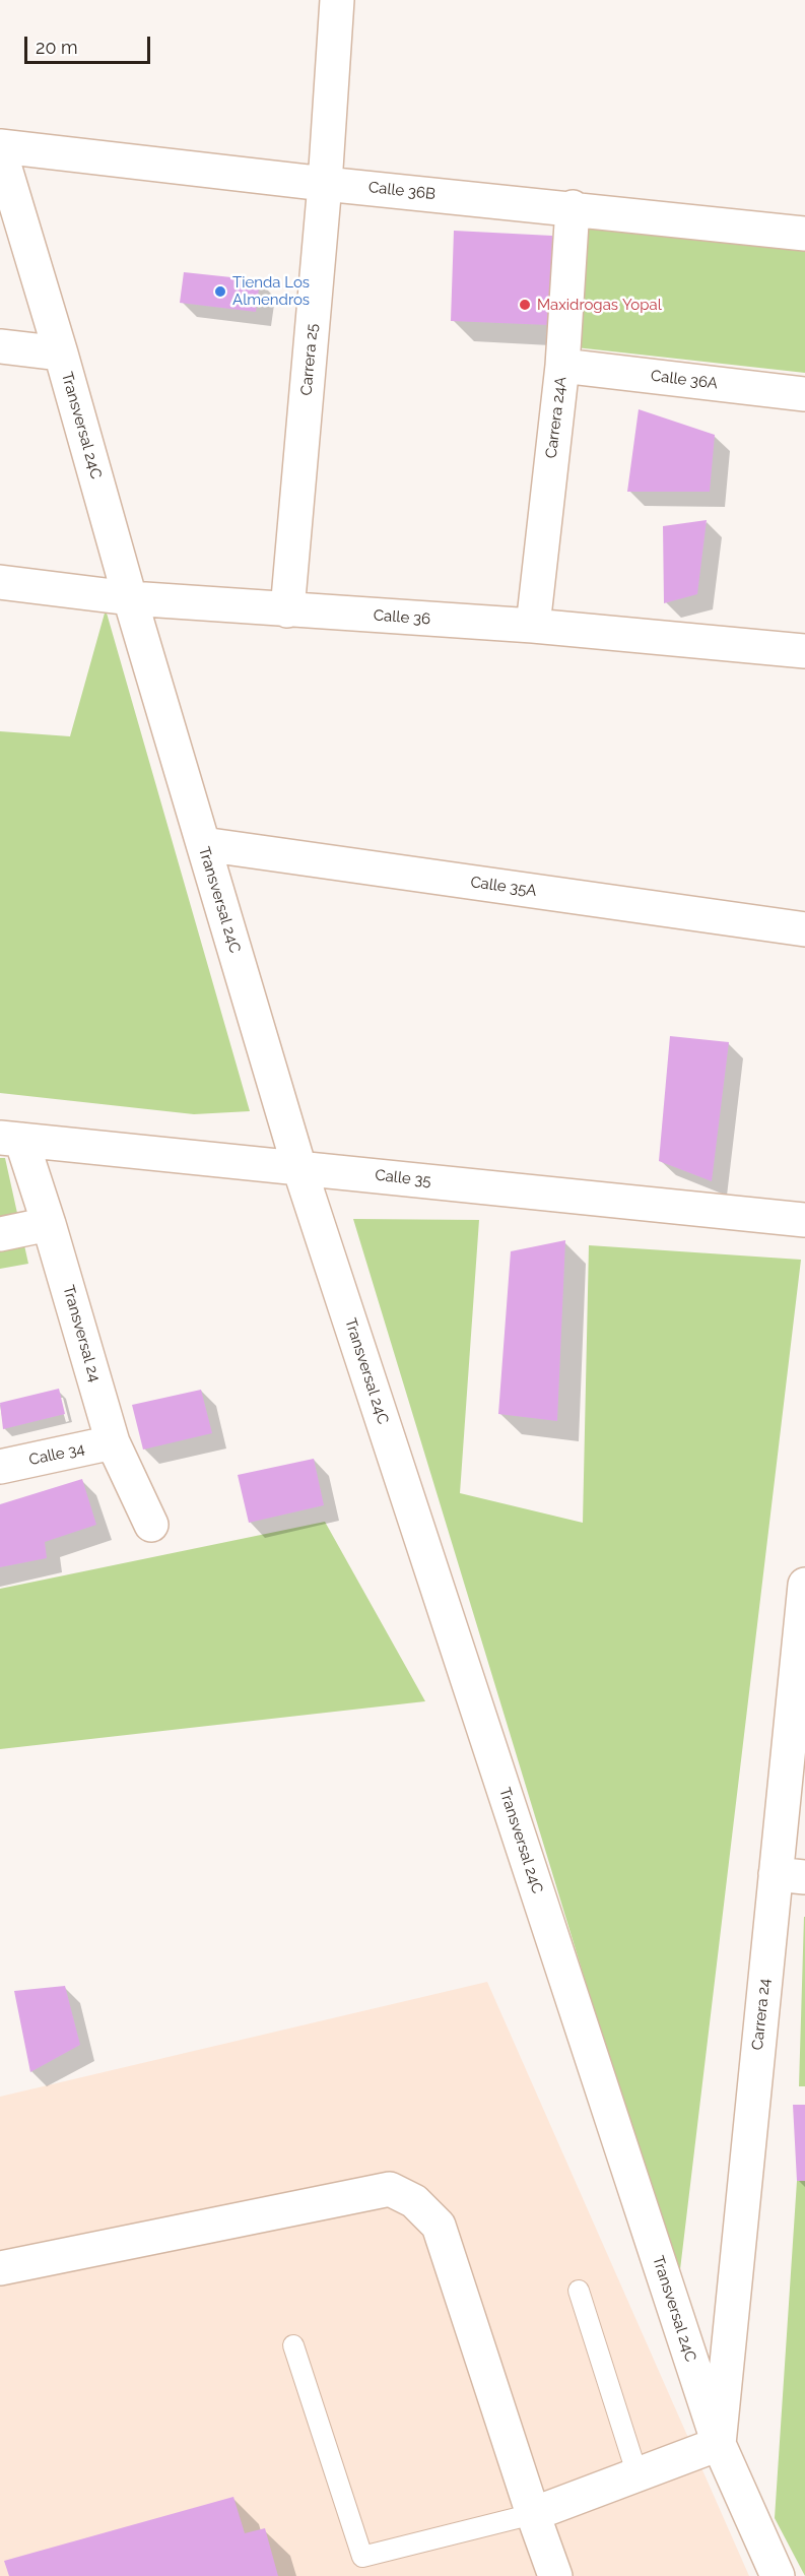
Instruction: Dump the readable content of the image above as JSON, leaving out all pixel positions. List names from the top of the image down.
{
  "streets": {
    "street": [
      "Calle 36B",
      "Carrera 25",
      "Calle 36A",
      "Carrera 24A",
      "Transversal 24C",
      "Calle 36",
      "Calle 35A",
      "Calle 35",
      "Transversal 24",
      "Calle 34",
      "Carrera 24"
    ]
  },
  "crossings": [
    ["Calle 36B", "Carrera 25"],
    ["Calle 36B", "Carrera 24A"],
    ["Carrera 25", "Calle 36"],
    ["Calle 36A", "Carrera 24A"],
    ["Carrera 24A", "Calle 36"],
    ["Transversal 24C", "Calle 36"],
    ["Transversal 24C", "Calle 35A"],
    ["Transversal 24C", "Calle 35"],
    ["Transversal 24C", "Carrera 24"],
    ["Calle 35", "Transversal 24"],
    ["Transversal 24", "Calle 34"]
  ],
  "places": ["Tienda Los Almendros", "Maxidrogas Yopal"],
  "scale_bar": "20 m"
}
